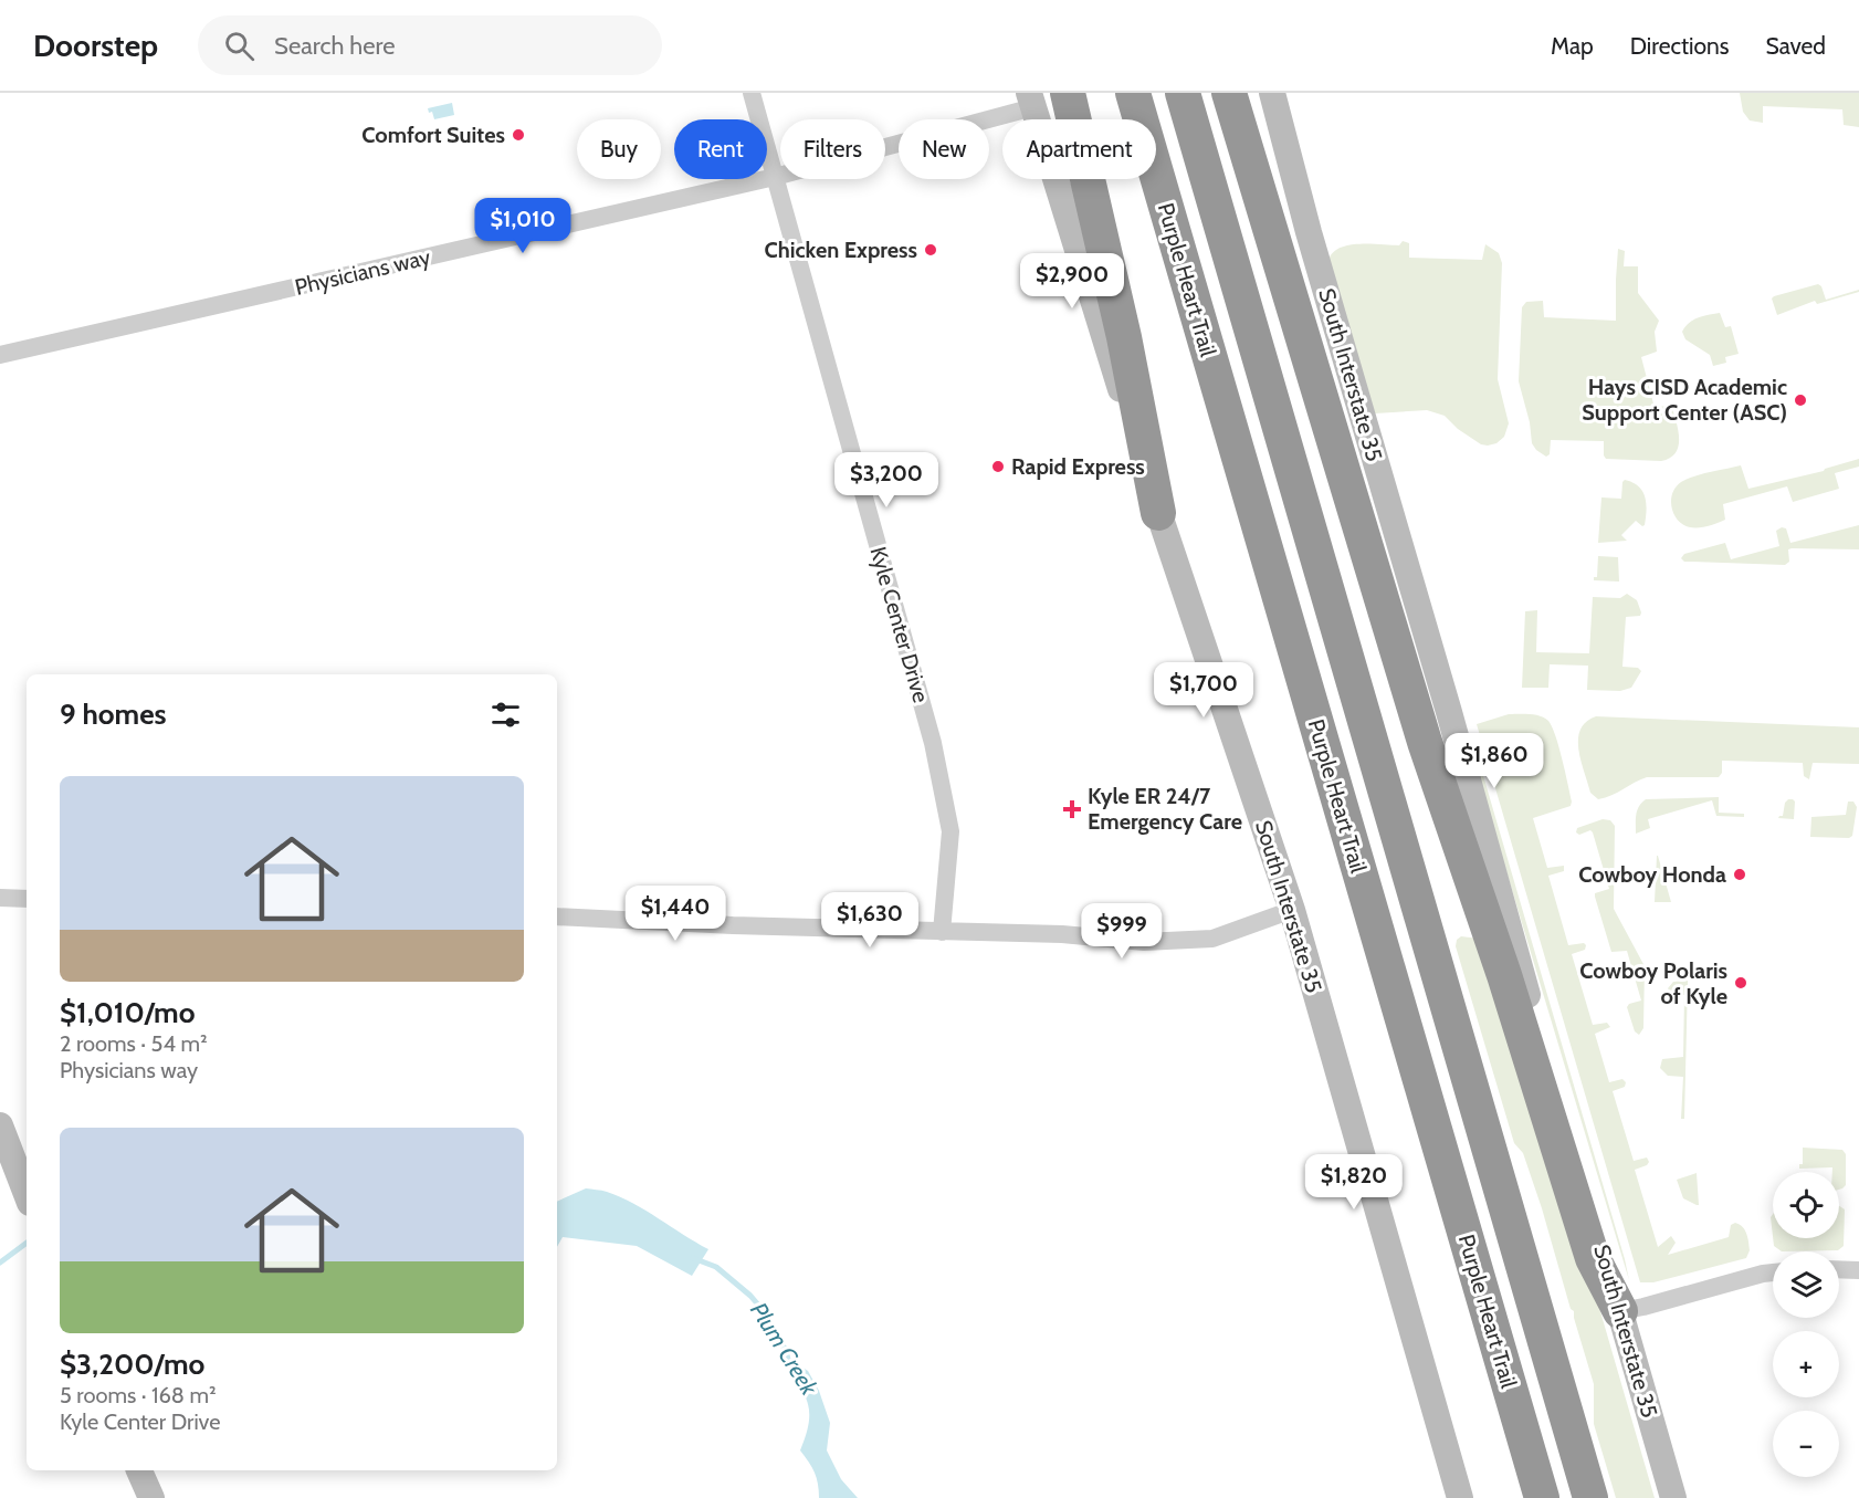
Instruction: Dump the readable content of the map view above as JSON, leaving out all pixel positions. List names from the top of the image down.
{
  "streets": {
    "highway": ["Purple Heart Trail"],
    "main road": ["South Interstate 35"],
    "street": ["Physicians way", "Kyle Center Drive"]
  },
  "crossings": [
    ["Physicians way", "South Interstate 35"],
    ["Physicians way", "Kyle Center Drive"]
  ],
  "water": ["Plum Creek"],
  "places": {
    "other": [
      "Comfort Suites",
      "Chicken Express",
      "Hays CISD Academic Support Center (ASC)",
      "Rapid Express",
      "Cowboy Honda",
      "Cowboy Polaris of Kyle"
    ],
    "health": ["Kyle ER 24/7 Emergency Care"]
  },
  "page": {
    "header": "Doorstep",
    "search": "Search here",
    "nav": ["Map", "Directions", "Saved"],
    "chip": [
      "Buy",
      "Rent",
      "Filters",
      "New",
      "Apartment"
    ],
    "price": [
      "$1,010",
      "$2,900",
      "$3,200",
      "$1,700",
      "$1,860",
      "$1,440",
      "$1,630",
      "$999",
      "$1,820"
    ],
    "heading": "9 homes",
    "list": [
      {
        "name": "$1,010/mo",
        "note": "2 rooms · 54 m² · Physicians way"
      },
      {
        "name": "$3,200/mo",
        "note": "5 rooms · 168 m² · Kyle Center Drive"
      }
    ],
    "map_buttons": ["+", "−"]
  }
}
